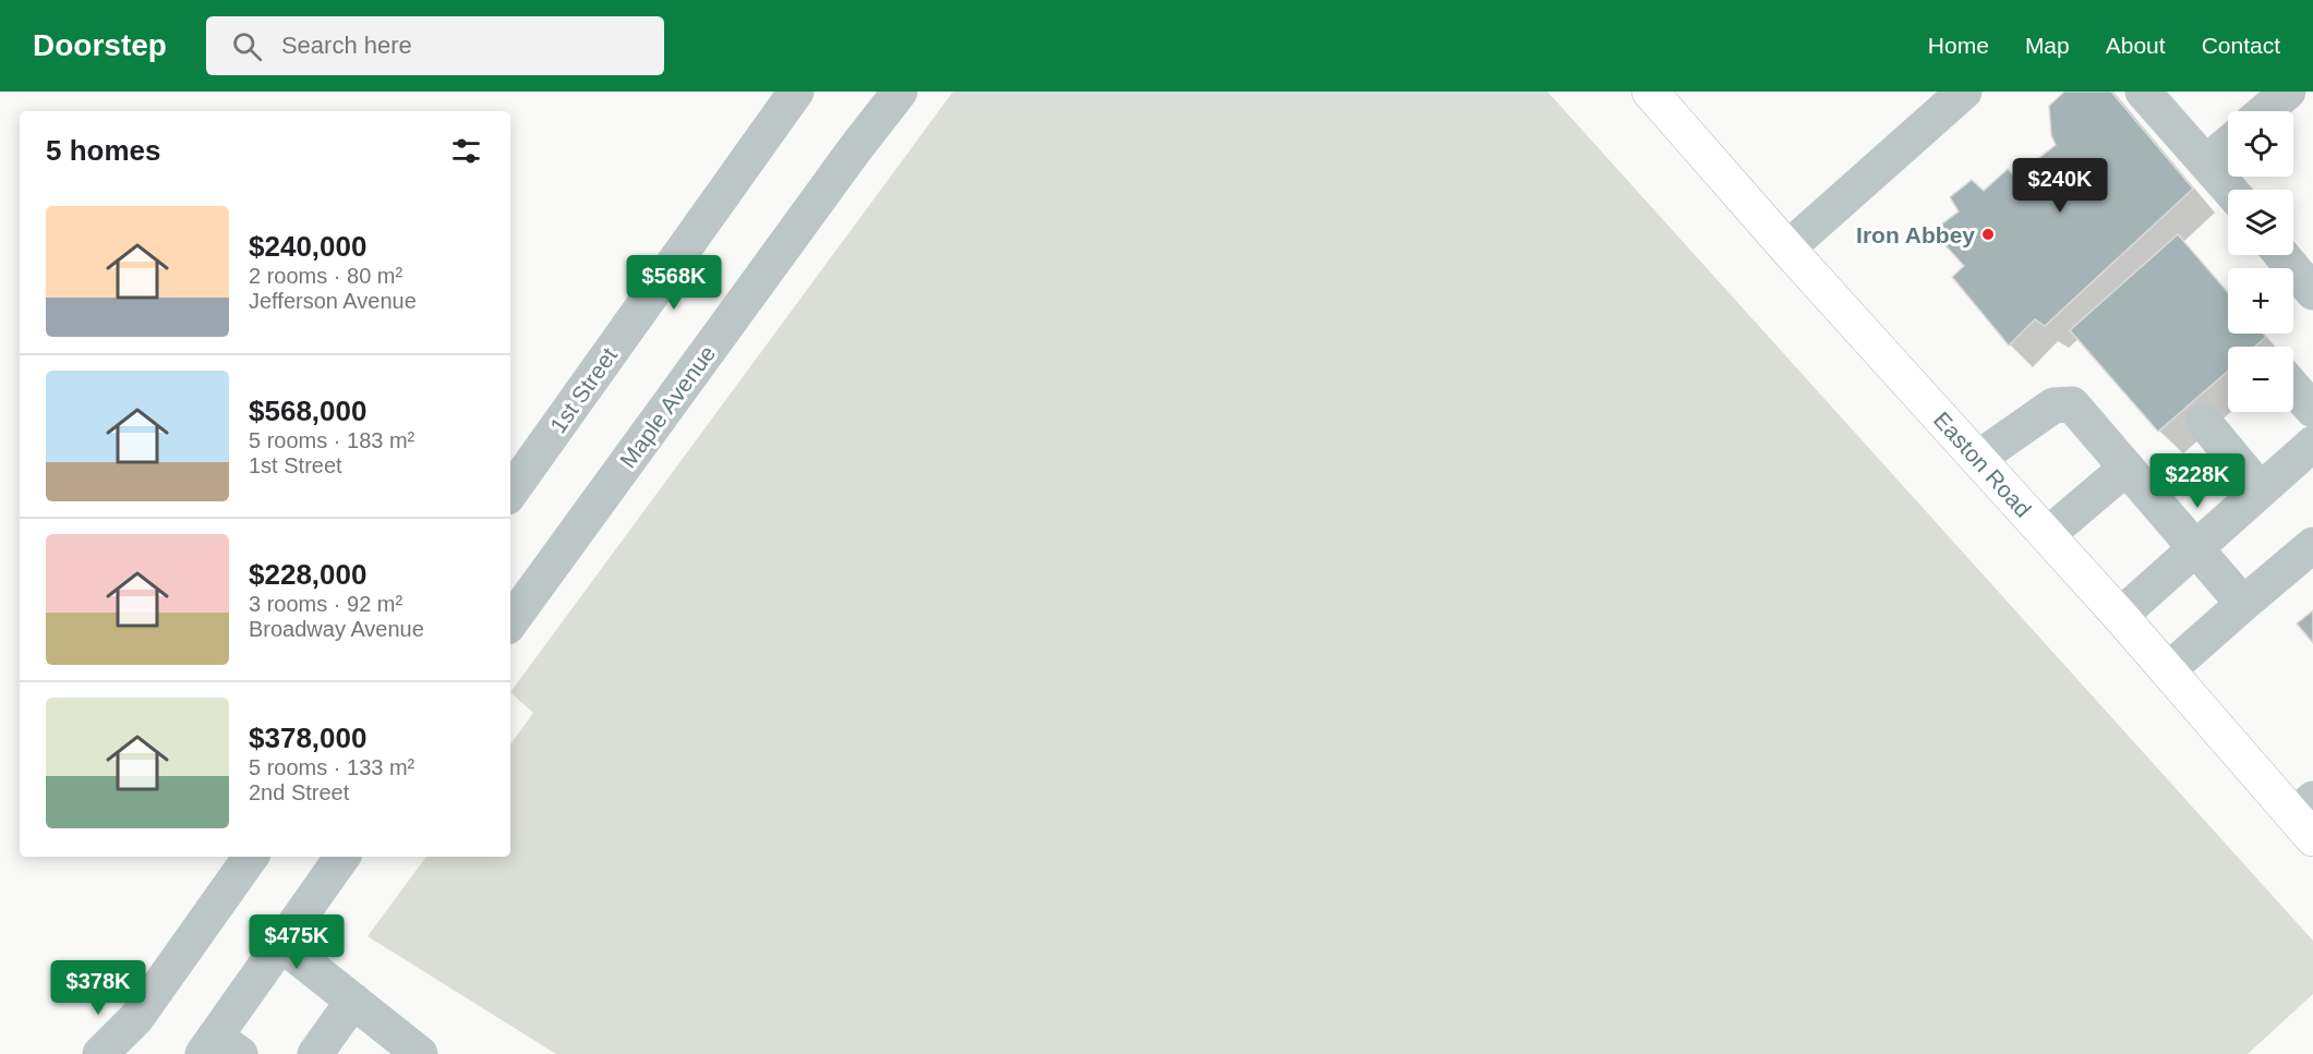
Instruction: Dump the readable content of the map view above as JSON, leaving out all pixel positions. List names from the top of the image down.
{
  "streets": {
    "highway": ["Easton Road"],
    "street": ["1st Street", "Maple Avenue"]
  },
  "places": ["Iron Abbey"],
  "page": {
    "header": "Doorstep",
    "search": "Search here",
    "nav": [
      "Home",
      "Map",
      "About",
      "Contact"
    ],
    "map_buttons": ["+", "−"],
    "heading": "5 homes",
    "price": [
      "$240K",
      "$568K",
      "$228K",
      "$475K",
      "$378K"
    ],
    "list": [
      {
        "name": "$240,000",
        "note": "2 rooms · 80 m² · Jefferson Avenue"
      },
      {
        "name": "$568,000",
        "note": "5 rooms · 183 m² · 1st Street"
      },
      {
        "name": "$228,000",
        "note": "3 rooms · 92 m² · Broadway Avenue"
      },
      {
        "name": "$378,000",
        "note": "5 rooms · 133 m² · 2nd Street"
      }
    ]
  }
}
